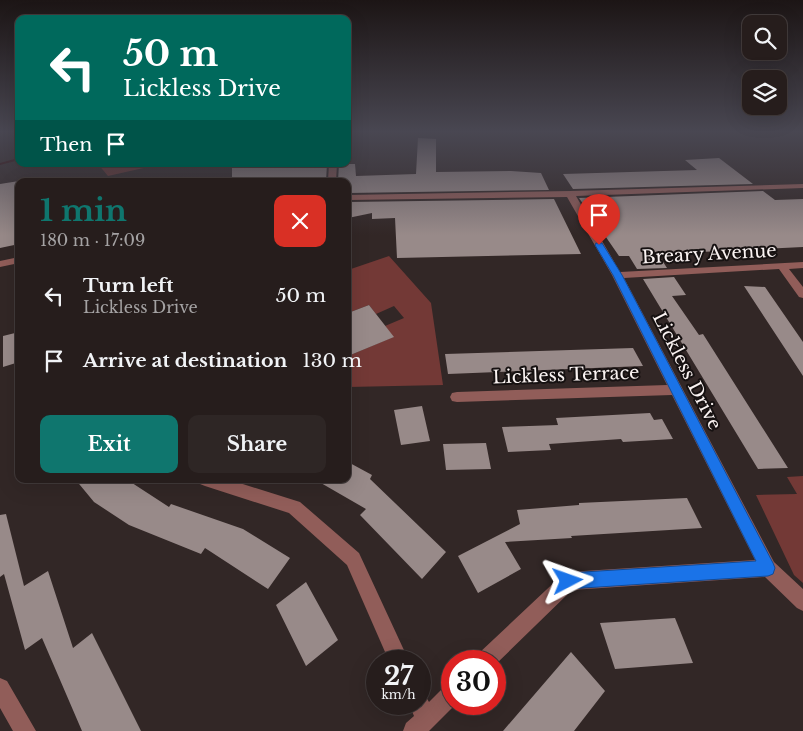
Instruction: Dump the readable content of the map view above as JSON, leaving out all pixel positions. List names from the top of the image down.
{
  "streets": {
    "street": ["Breary Avenue", "Lickless Drive", "Lickless Terrace"]
  },
  "crossings": [
    ["Breary Avenue", "Lickless Drive"],
    ["Lickless Drive", "Lickless Terrace"]
  ],
  "page": {
    "turn": ["50 m", "Lickless Drive"],
    "then": "Then",
    "heading": ["1 min", "180 m · 17:09"],
    "list": [
      {
        "name": "Turn left",
        "note": "Lickless Drive",
        "value": "50 m"
      },
      {
        "name": "Arrive at destination",
        "value": "130 m"
      }
    ],
    "buttons": ["Exit", "Share"],
    "speed": "27 km/h",
    "limit": "30"
  }
}
